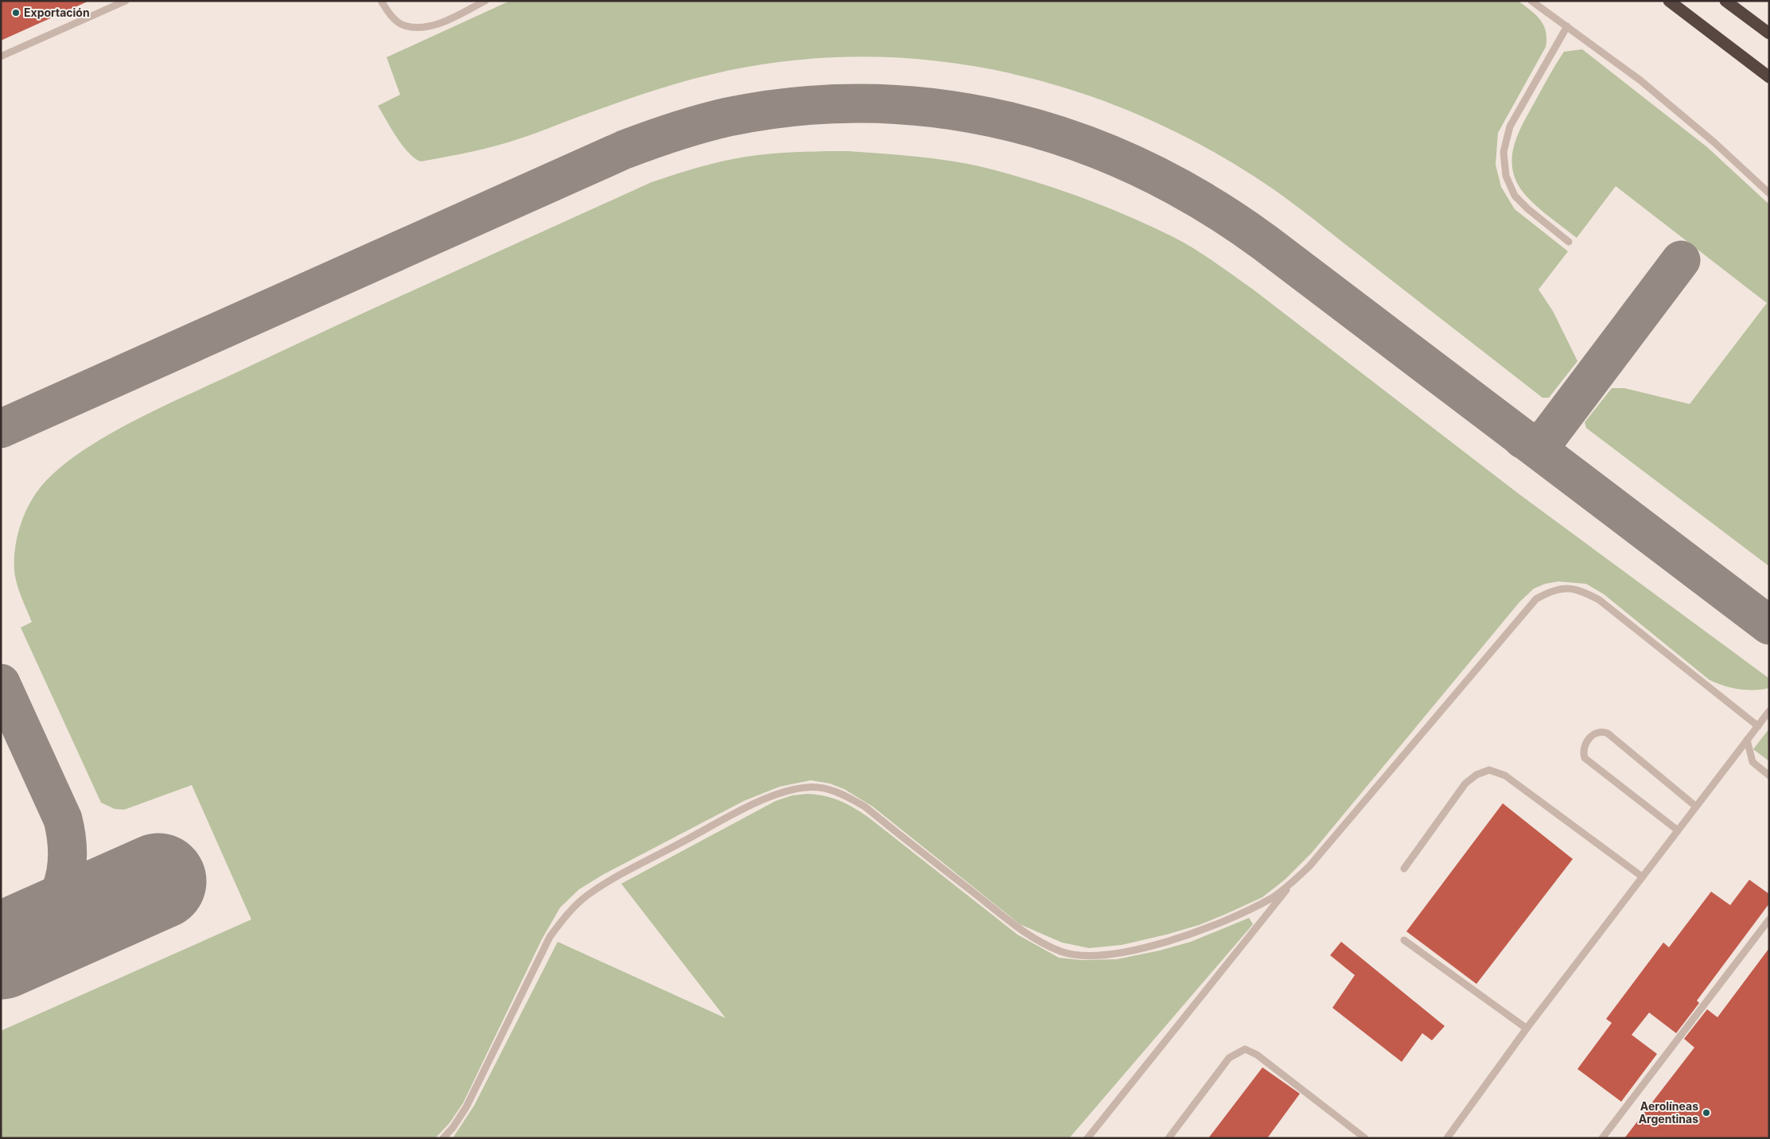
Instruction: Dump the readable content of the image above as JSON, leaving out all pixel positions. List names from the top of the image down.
{
  "places": ["Exportación", "Aerolíneas Argentinas"]
}
